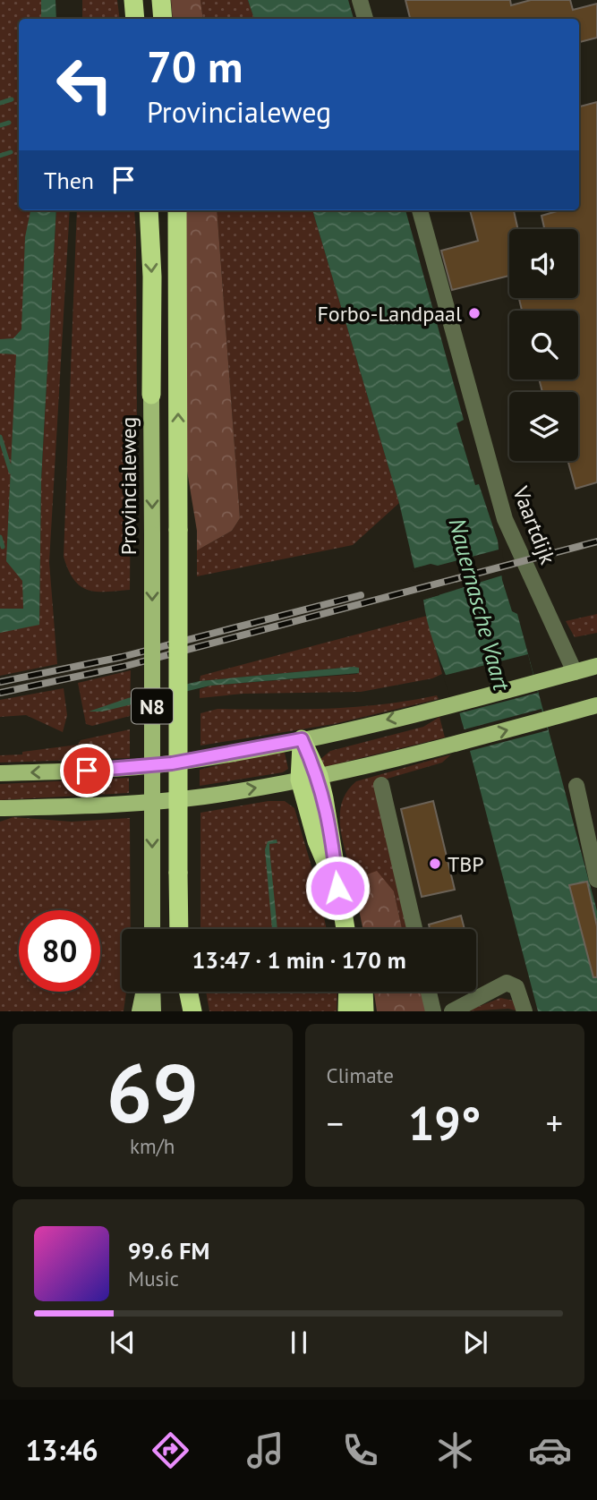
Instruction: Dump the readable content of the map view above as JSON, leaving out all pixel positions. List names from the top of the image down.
{
  "streets": {
    "highway": ["Provincialeweg", "N8"],
    "street": ["Vaartdijk"]
  },
  "water": ["Nauernasche Vaart"],
  "places": ["Forbo-Landpaal", "TBP"],
  "page": {
    "turn": ["70 m", "Provincialeweg"],
    "then": "Then",
    "limit": "80",
    "trip": "13:47 · 1 min · 170 m",
    "tile": [
      ["69", "km/h"],
      "Climate"
    ],
    "heat": ["−", "19°", "+"],
    "song": ["99.6 FM", "Music"],
    "tabs": "13:46"
  }
}
